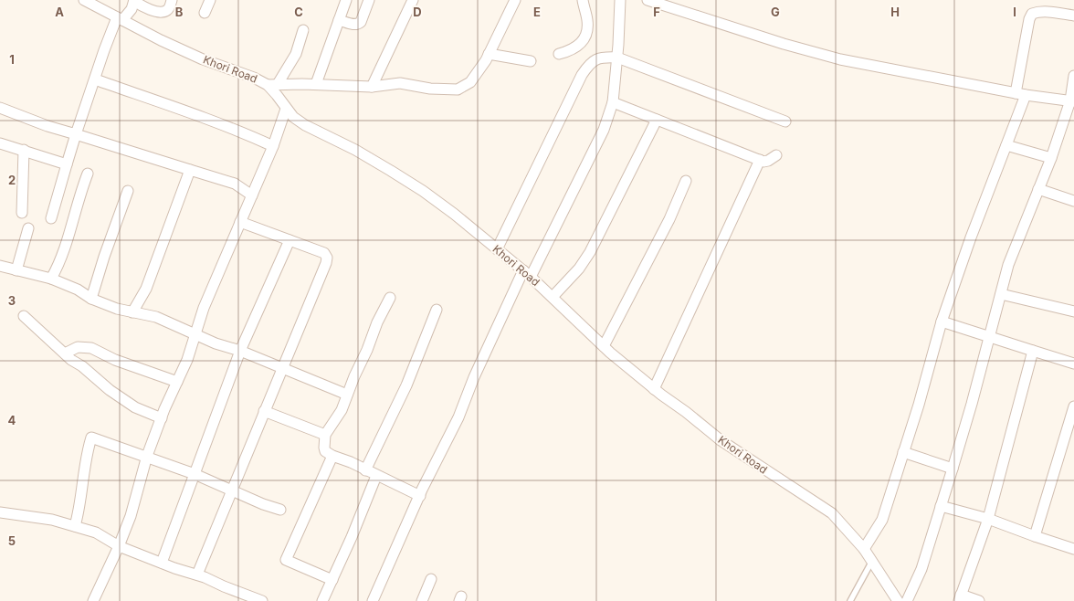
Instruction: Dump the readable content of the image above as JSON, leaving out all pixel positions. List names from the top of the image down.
{
  "streets": {
    "street": ["Khori Road"]
  },
  "grid": {
    "columns": [
      "A",
      "B",
      "C",
      "D",
      "E",
      "F",
      "G",
      "H",
      "I"
    ],
    "rows": [
      "1",
      "2",
      "3",
      "4",
      "5"
    ]
  }
}
